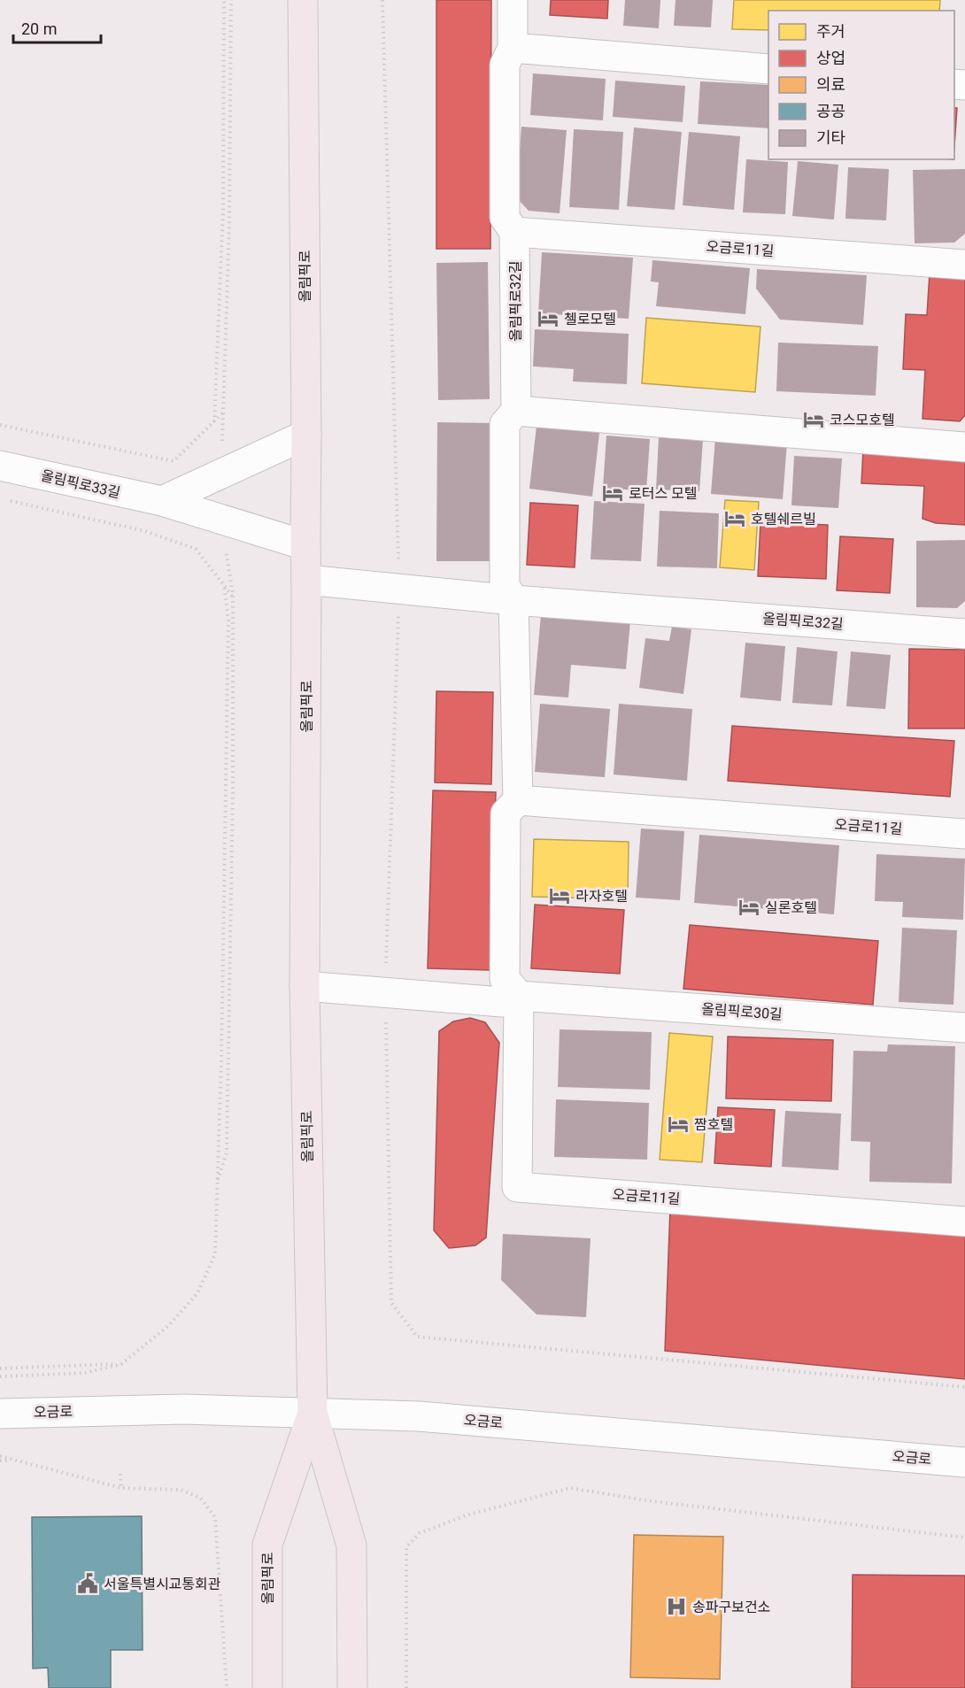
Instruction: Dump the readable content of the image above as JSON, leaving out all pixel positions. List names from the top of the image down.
{
  "streets": {
    "main road": ["올림픽로"],
    "street": [
      "오금로11길",
      "올림픽로32길",
      "올림픽로33길",
      "올림픽로30길",
      "오금로"
    ]
  },
  "crossings": [
    ["오금로11길", "올림픽로32길"],
    ["오금로11길", "올림픽로30길"],
    ["올림픽로", "올림픽로32길"],
    ["올림픽로", "올림픽로33길"],
    ["올림픽로", "올림픽로30길"],
    ["올림픽로", "오금로"]
  ],
  "places": {
    "hotel": [
      "첼로모텔",
      "코스모호텔",
      "로터스 모텔",
      "호텔쉐르빌",
      "라자호텔",
      "실론호텔",
      "짬호텔"
    ],
    "public building": ["서울특별시교통회관"],
    "hospital": ["송파구보건소"]
  },
  "legend": [
    "주거",
    "상업",
    "의료",
    "공공",
    "기타"
  ],
  "scale_bar": "20 m"
}
